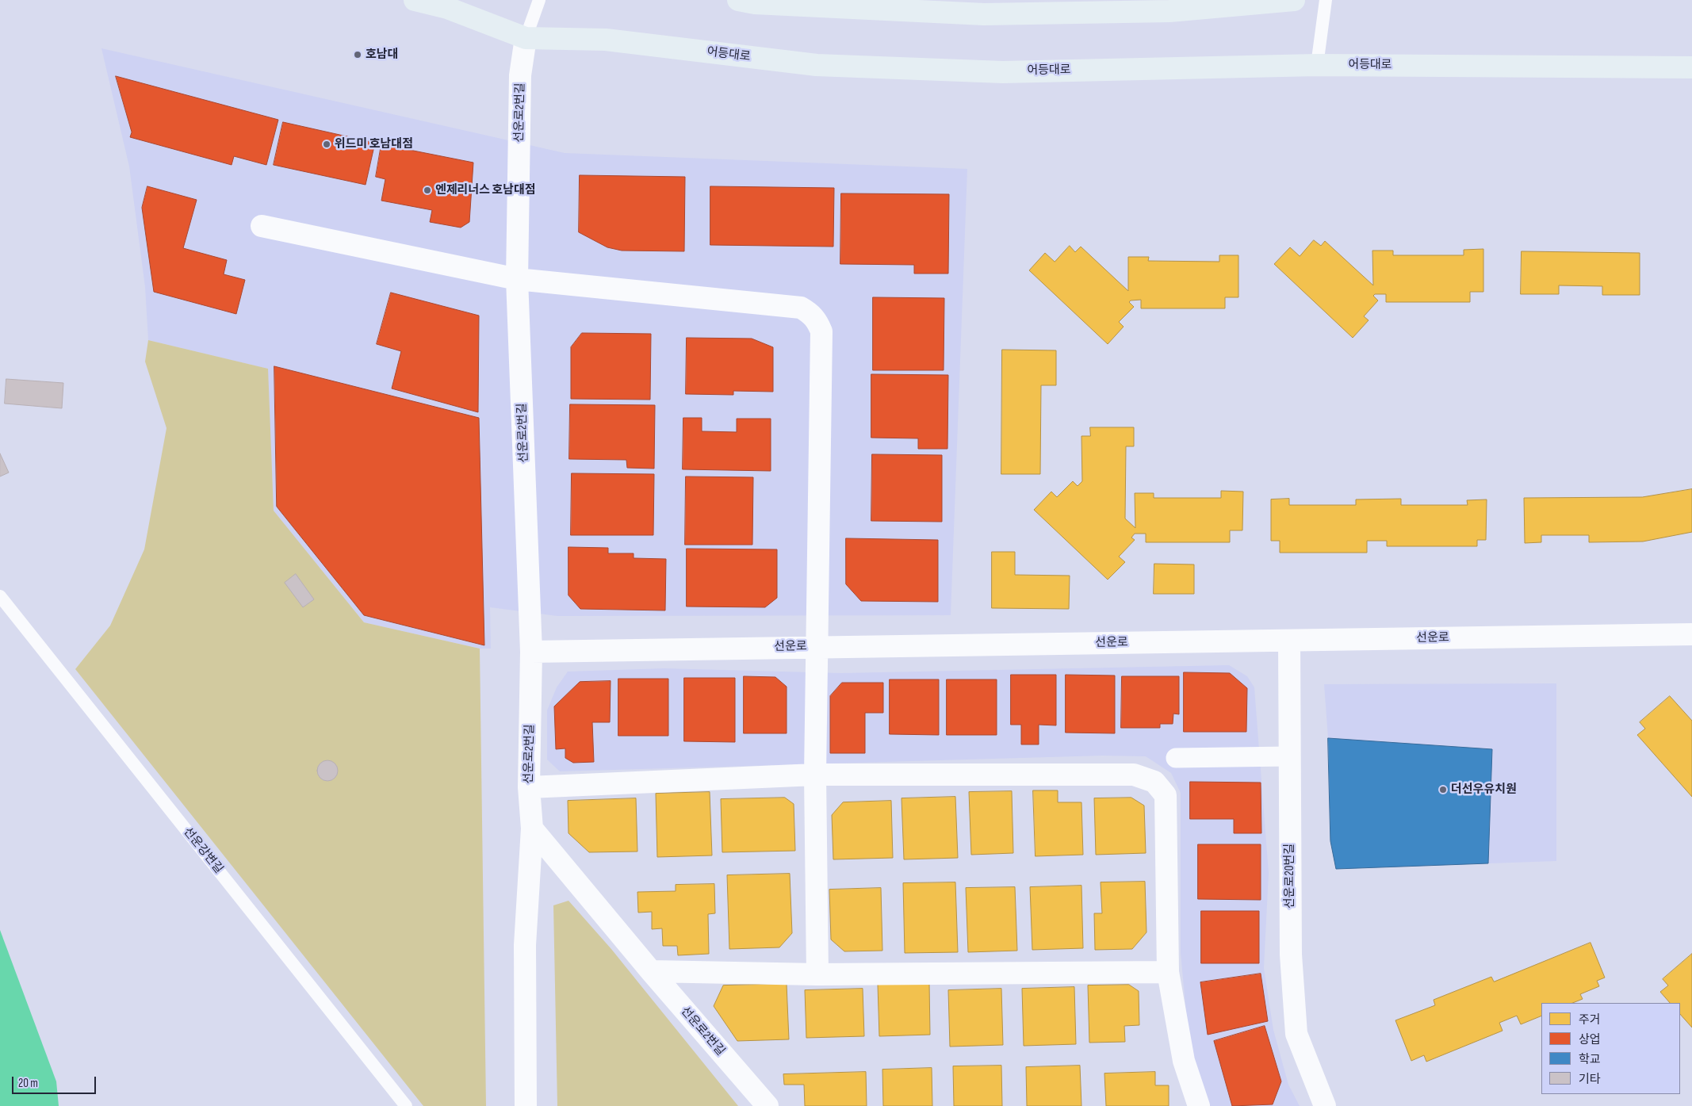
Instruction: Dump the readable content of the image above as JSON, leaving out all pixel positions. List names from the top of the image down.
{
  "streets": {
    "main road": ["어등대로"],
    "street": ["선운로2번길", "선운로", "선운로20번길"],
    "lane": ["선운강변길"]
  },
  "crossings": [
    ["어등대로", "선운로2번길"],
    ["선운로2번길", "선운로"],
    ["선운로", "선운로20번길"]
  ],
  "places": [
    "호남대",
    "위드미 호남대점",
    "엔제리너스 호남대점",
    "더선우유치원"
  ],
  "legend": [
    "주거",
    "상업",
    "학교",
    "기타"
  ],
  "scale_bar": "20 m"
}
